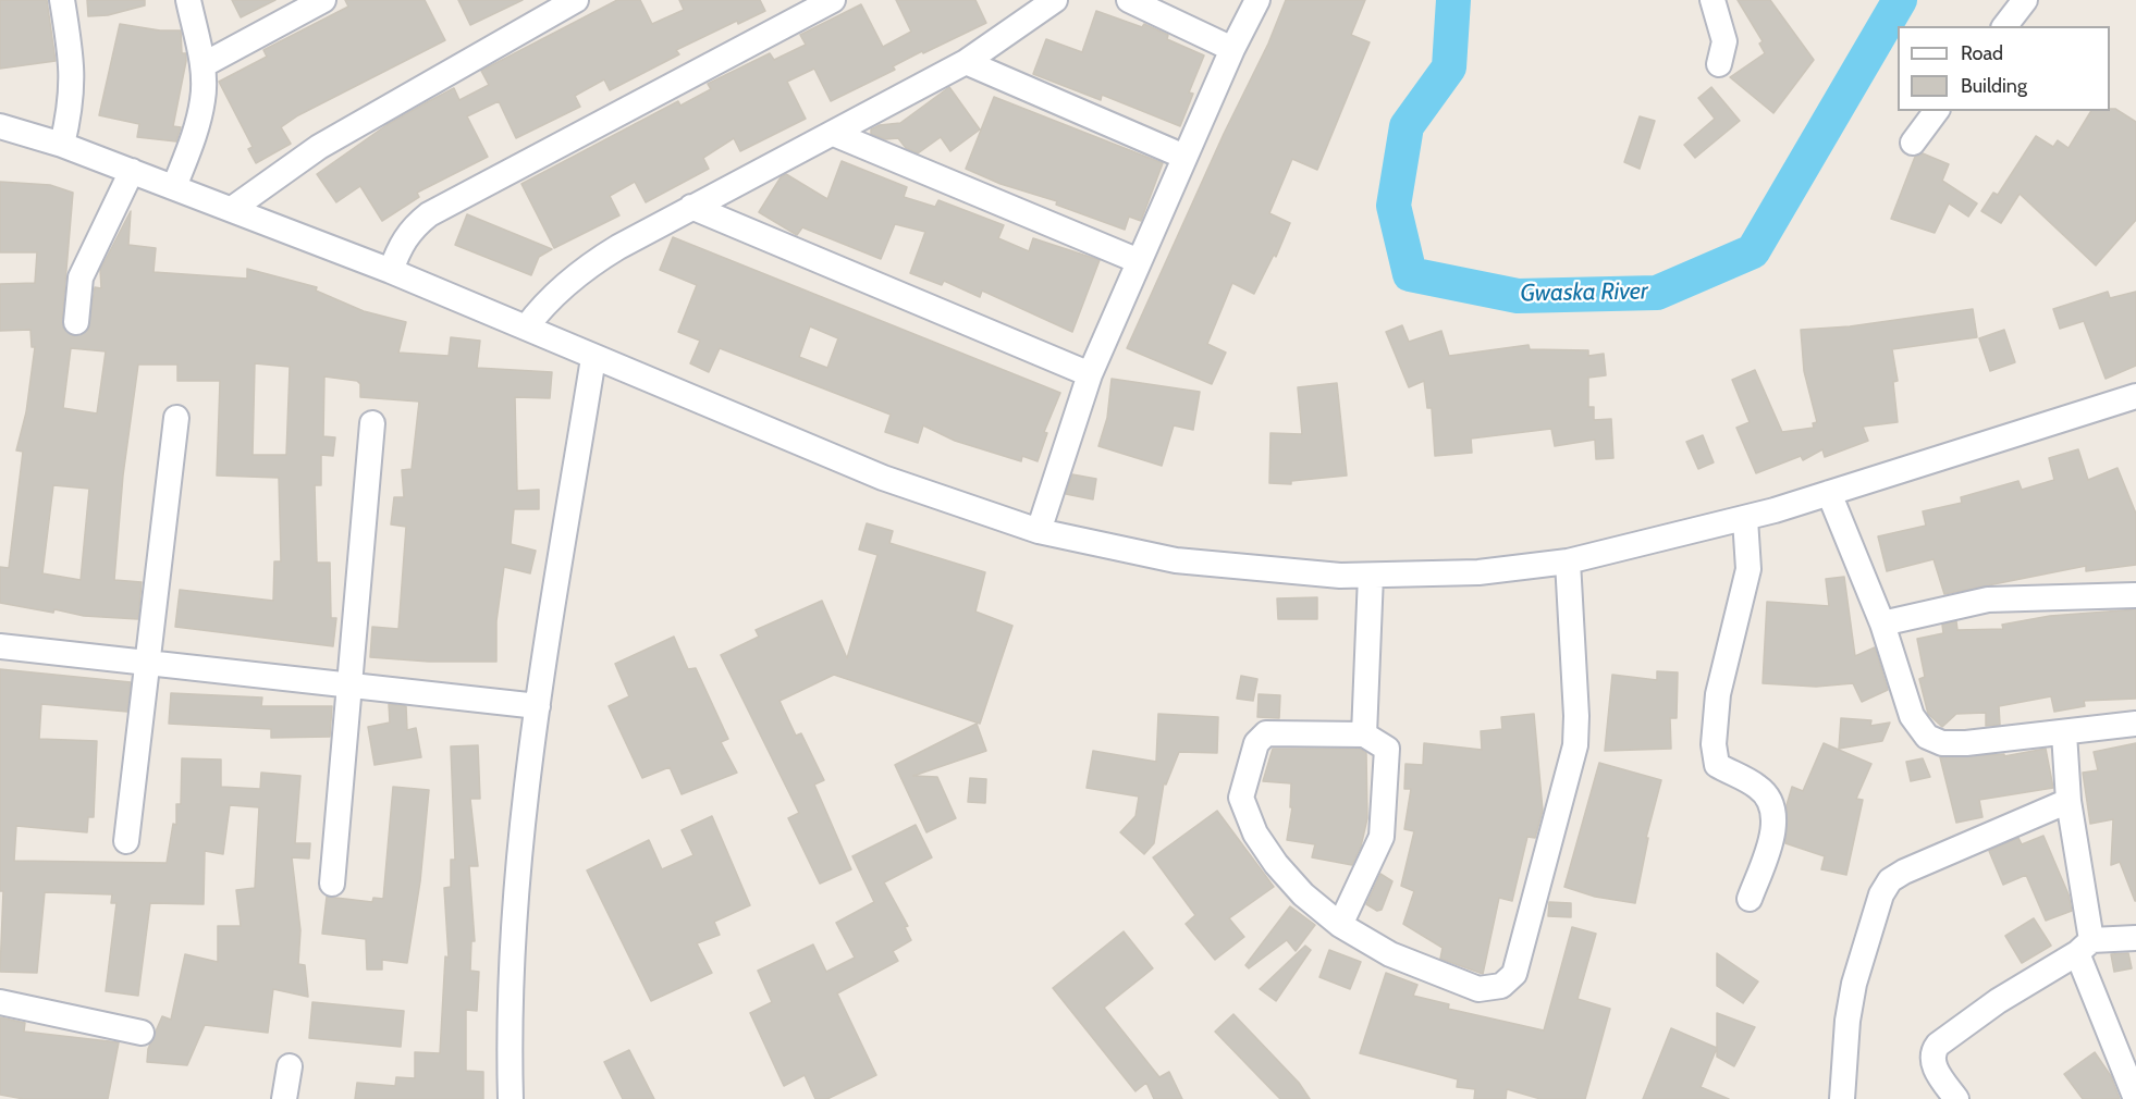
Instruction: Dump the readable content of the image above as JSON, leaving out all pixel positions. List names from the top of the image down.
{
  "water": ["Gwaska River"],
  "legend": ["Road", "Building"]
}
